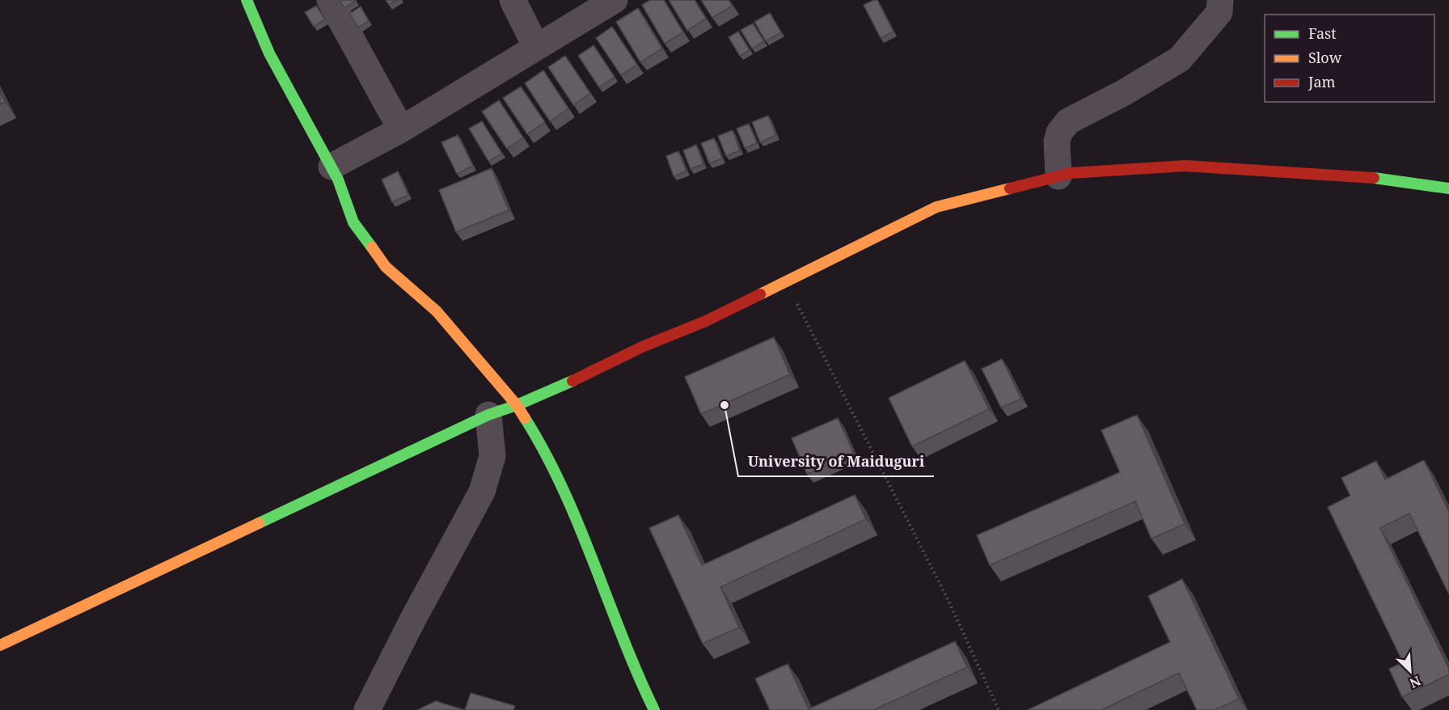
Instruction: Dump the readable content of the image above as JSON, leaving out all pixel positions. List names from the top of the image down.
{
  "places": ["University of Maiduguri"],
  "legend": ["Fast", "Slow", "Jam"],
  "north": "bottom right"
}
